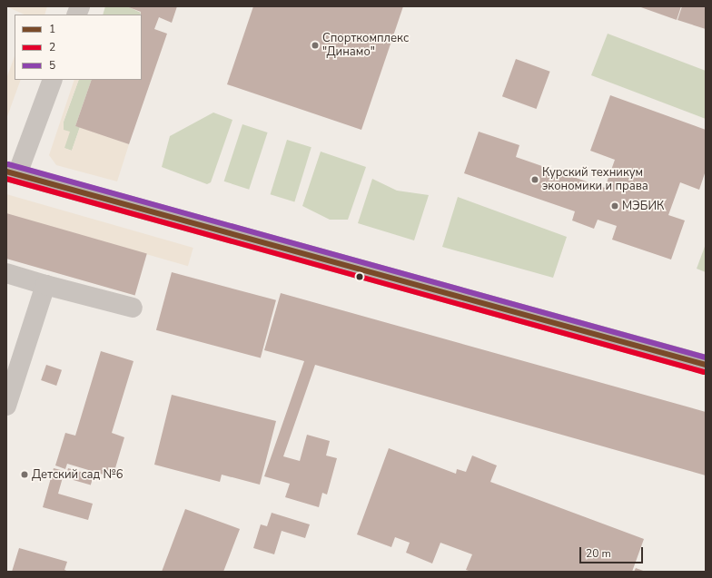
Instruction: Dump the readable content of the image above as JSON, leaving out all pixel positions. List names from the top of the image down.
{
  "places": [
    "Спорткомплекс \"Динамо\"",
    "Курский техникум экономики и права",
    "МЭБИК",
    "Детский сад №6"
  ],
  "lines": ["transit line 5", "transit line 1", "transit line 2"],
  "legend": ["1", "2", "5"],
  "scale_bar": "20 m"
}
